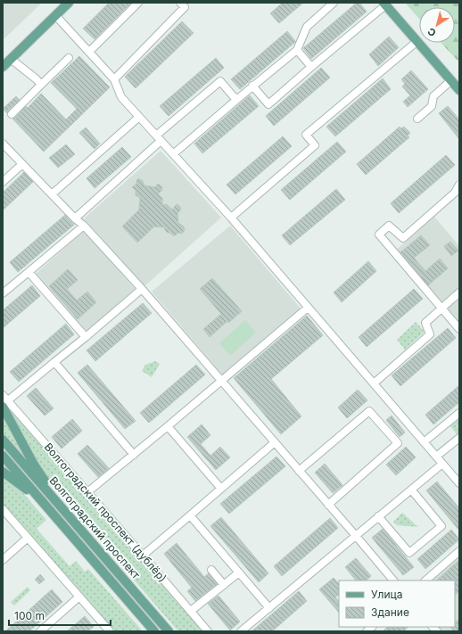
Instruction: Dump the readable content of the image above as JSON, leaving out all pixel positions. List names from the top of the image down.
{
  "streets": {
    "main road": ["Волгоградский проспект"],
    "street": ["Волгоградский проспект (дублёр)"]
  },
  "legend": ["Улица", "Здание"],
  "scale_bar": "100 m",
  "north": "bottom left"
}
